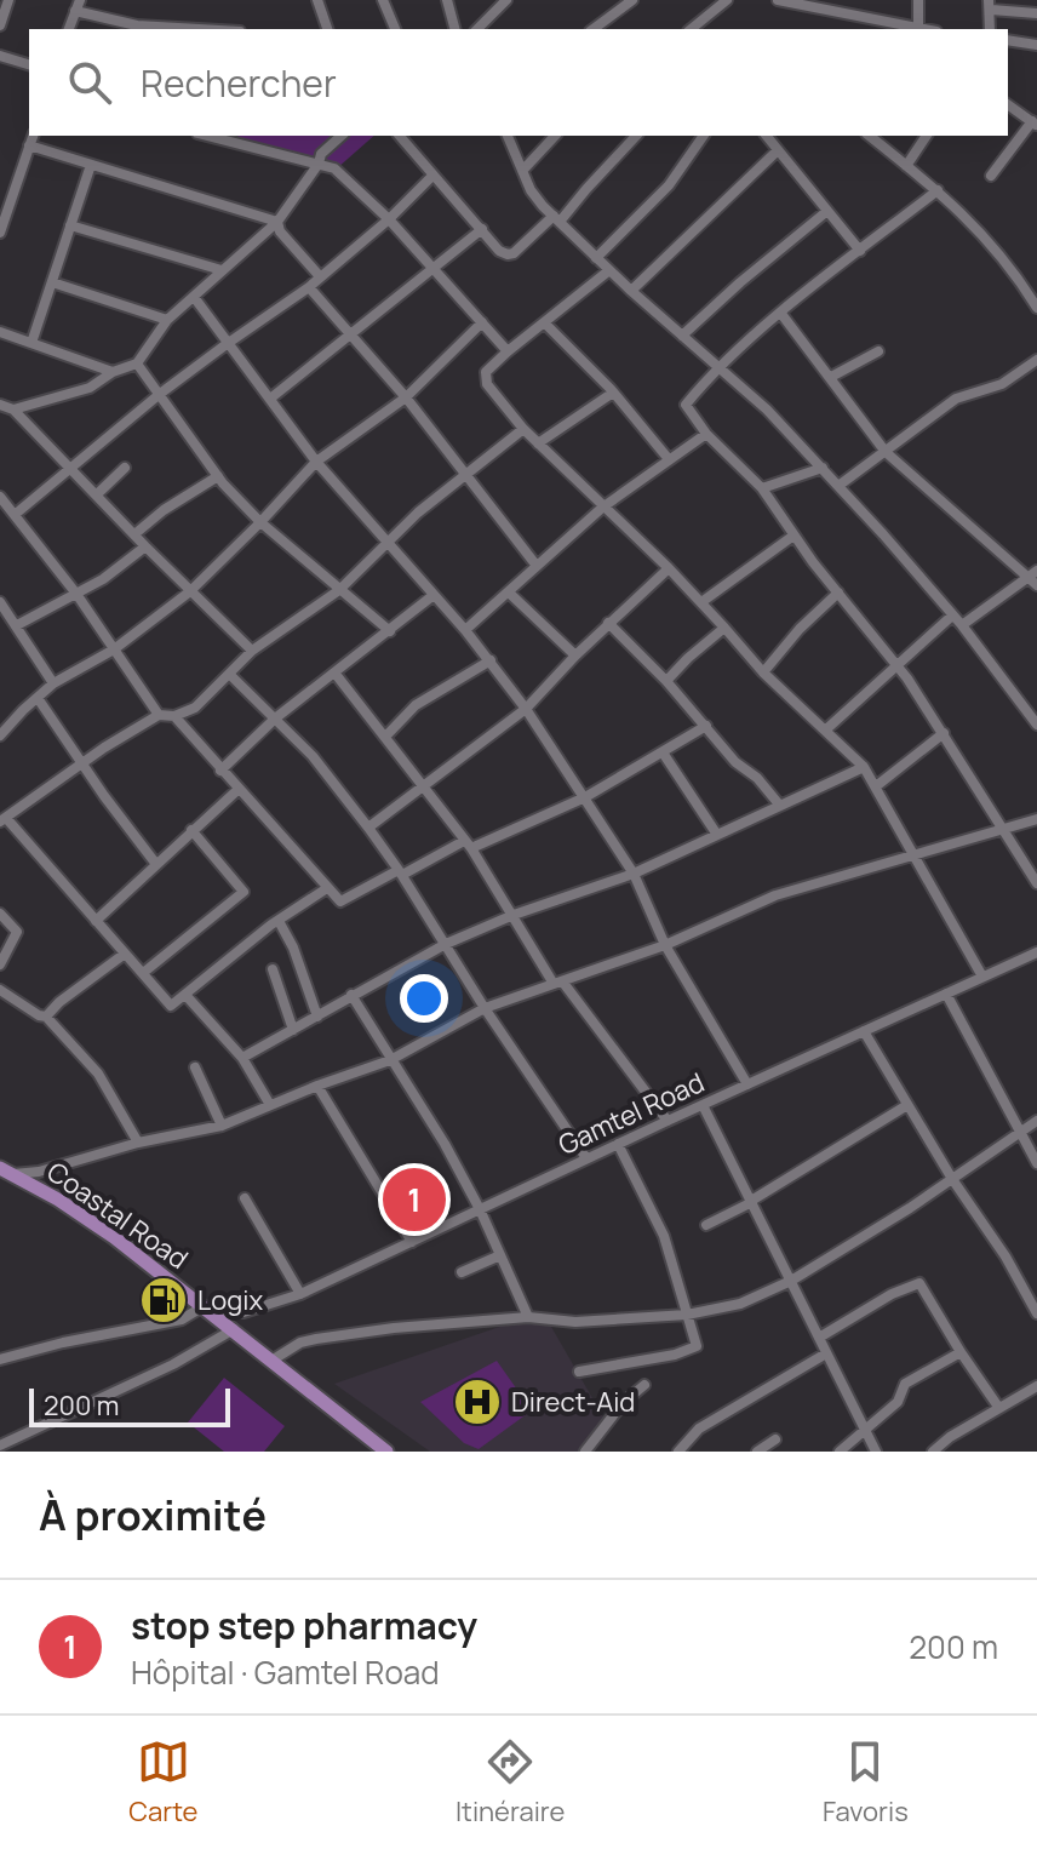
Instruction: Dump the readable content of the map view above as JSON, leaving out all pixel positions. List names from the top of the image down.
{
  "streets": {
    "main road": ["Coastal Road"],
    "street": ["Gamtel Road"]
  },
  "crossings": [
    ["Gamtel Road", "Coastal Road"]
  ],
  "places": {
    "fuel station": ["Logix"],
    "hospital": ["Direct-Aid"]
  },
  "scale_bar": "200 m",
  "page": {
    "search": "Rechercher",
    "pins": "1",
    "scale": "200 m",
    "heading": "À proximité",
    "list": [
      {
        "mark": "1",
        "name": "stop step pharmacy",
        "note": "Hôpital · Gamtel Road",
        "value": "200 m"
      }
    ],
    "nav": ["Carte", "Itinéraire", "Favoris"]
  }
}
